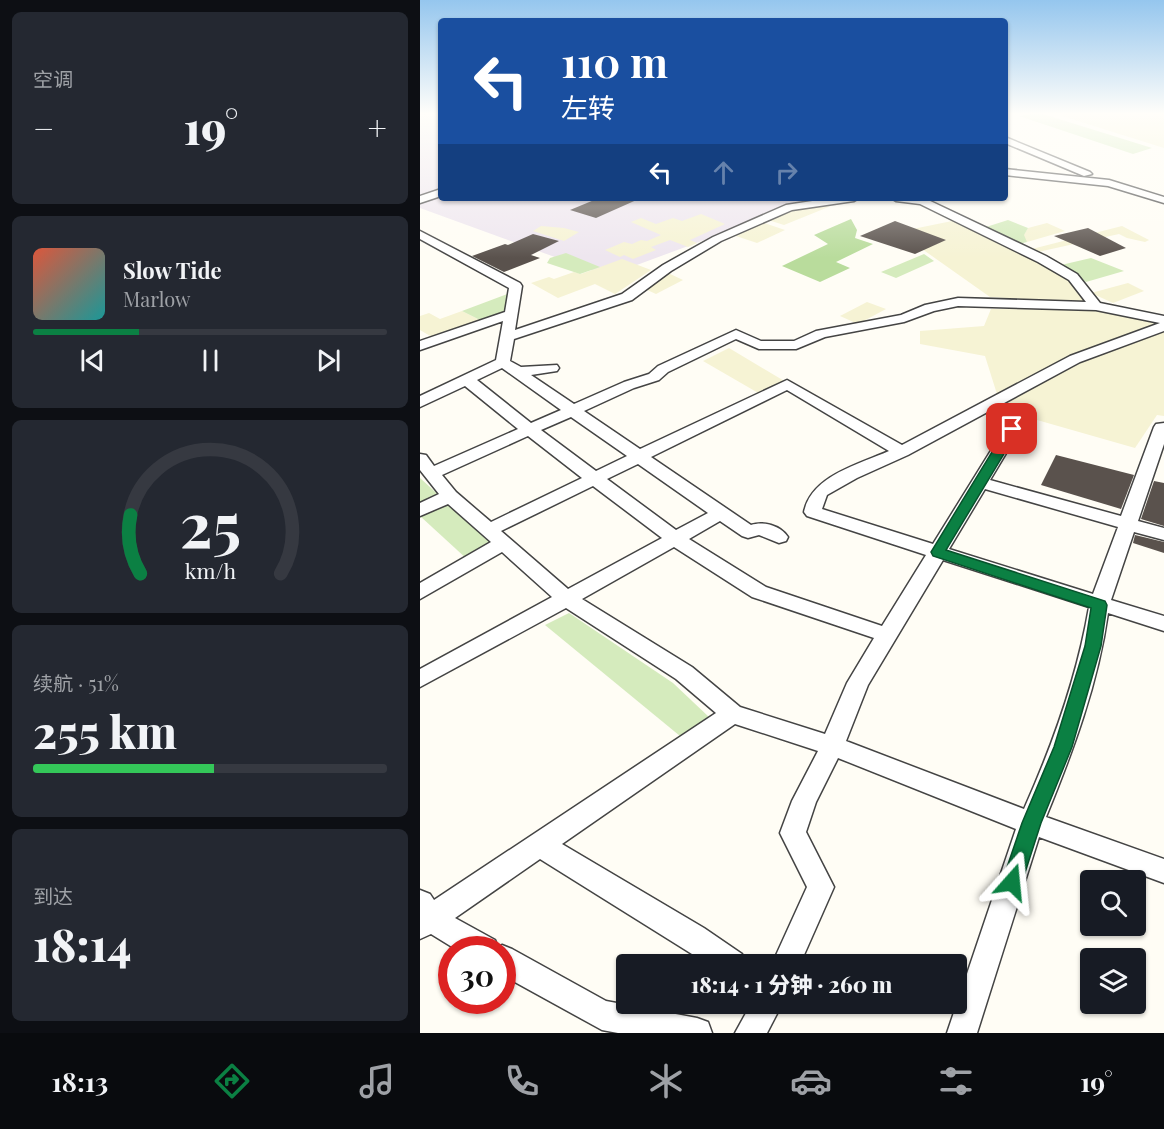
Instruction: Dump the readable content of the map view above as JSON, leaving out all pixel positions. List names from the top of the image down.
{
  "page": {
    "tile": [
      "空调",
      ["续航 · 51%", "255 km"],
      ["到达", "18:14"]
    ],
    "turn": ["110 m", "左转"],
    "heat": ["−", "19°", "+"],
    "song": ["Slow Tide", "Marlow"],
    "limit": "30",
    "trip": "18:14 · 1 分钟 · 260 m",
    "tabs": ["18:13", "19°"],
    "gauge": ["25", "km/h"]
  }
}
